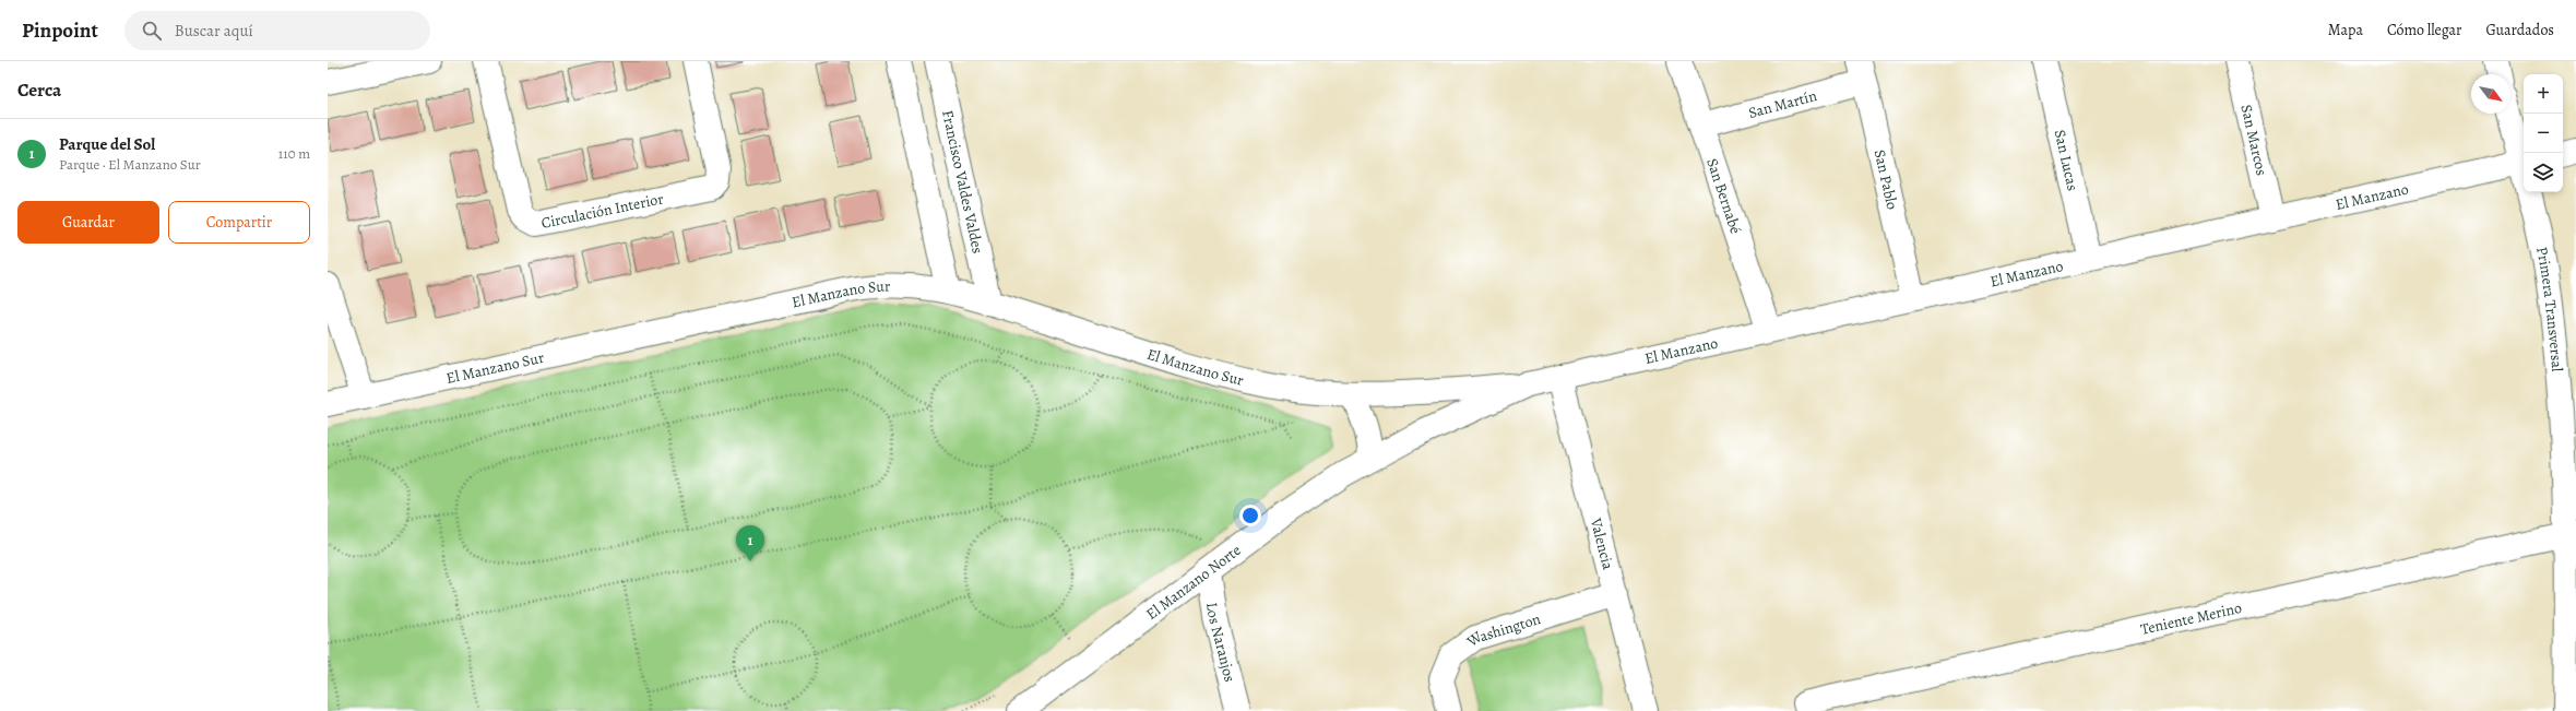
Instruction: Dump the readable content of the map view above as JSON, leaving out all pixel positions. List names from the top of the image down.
{
  "streets": {
    "street": [
      "San Martín",
      "San Marcos",
      "San Lucas",
      "San Pablo",
      "Francisco Valdes Valdes",
      "San Bernabé",
      "El Manzano",
      "Circulación Interior",
      "El Manzano Sur",
      "Primera Transversal",
      "Valencia",
      "El Manzano Norte",
      "Teniente Merino",
      "Washington",
      "Los Naranjos"
    ]
  },
  "crossings": [
    ["San Martín", "San Pablo"],
    ["San Martín", "San Bernabé"],
    ["San Marcos", "El Manzano"],
    ["San Lucas", "El Manzano"],
    ["San Pablo", "El Manzano"],
    ["Francisco Valdes Valdes", "El Manzano Sur"],
    ["San Bernabé", "El Manzano"],
    ["El Manzano", "El Manzano Sur"],
    ["El Manzano", "Primera Transversal"],
    ["El Manzano", "Valencia"],
    ["El Manzano", "El Manzano Norte"],
    ["Primera Transversal", "Teniente Merino"],
    ["Valencia", "Washington"],
    ["El Manzano Norte", "Los Naranjos"]
  ],
  "north": "bottom right",
  "page": {
    "header": "Pinpoint",
    "search": "Buscar aquí",
    "nav": ["Mapa", "Cómo llegar", "Guardados"],
    "heading": "Cerca",
    "map_buttons": ["+", "−"],
    "list": [
      {
        "mark": "1",
        "name": "Parque del Sol",
        "note": "Parque · El Manzano Sur",
        "value": "110 m"
      }
    ],
    "buttons": ["Guardar", "Compartir"],
    "pins": "1"
  }
}
